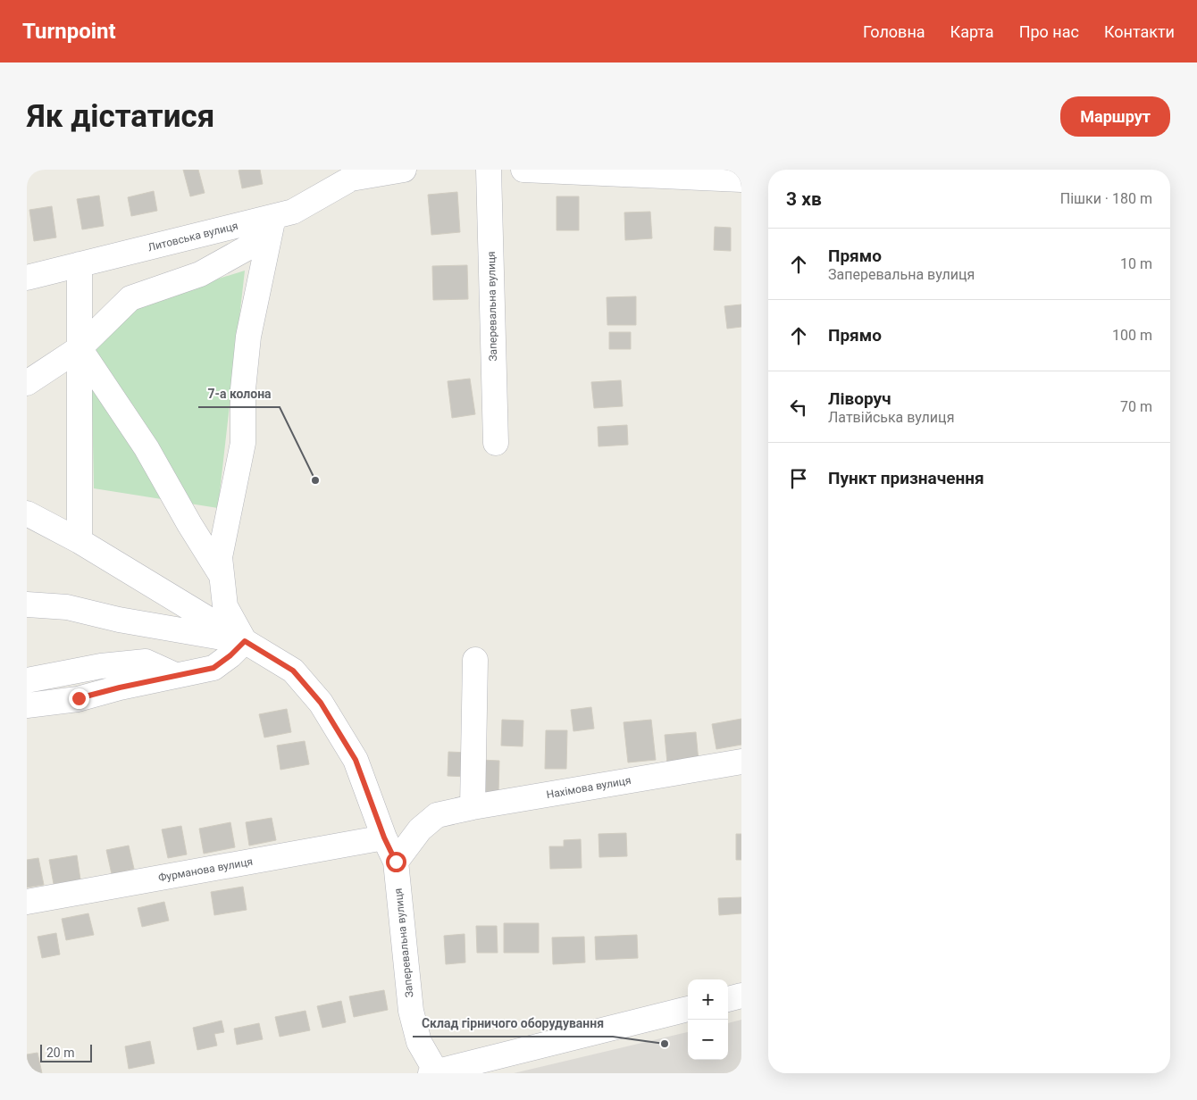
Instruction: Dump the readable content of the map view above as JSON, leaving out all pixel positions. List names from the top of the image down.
{
  "streets": {
    "street": [
      "Литовська вулиця",
      "Заперевальна вулиця",
      "Нахімова вулиця",
      "Фурманова вулиця"
    ]
  },
  "crossings": [
    ["Заперевальна вулиця", "Нахімова вулиця"],
    ["Заперевальна вулиця", "Фурманова вулиця"]
  ],
  "places": ["7-а колона", "Склад гірничого оборудування"],
  "scale_bar": "20 m",
  "page": {
    "header": "Turnpoint",
    "nav": [
      "Головна",
      "Карта",
      "Про нас",
      "Контакти"
    ],
    "buttons": "Маршрут",
    "title": "Як дістатися",
    "heading": ["3 хв", "Пішки · 180 m"],
    "list": [
      ["Прямо", "Заперевальна вулиця", "10 m"],
      ["Прямо", "100 m"],
      ["Ліворуч", "Латвiйська вулиця", "70 m"],
      "Пункт призначення"
    ],
    "map_buttons": ["+", "−"],
    "scale": "20 m"
  }
}
